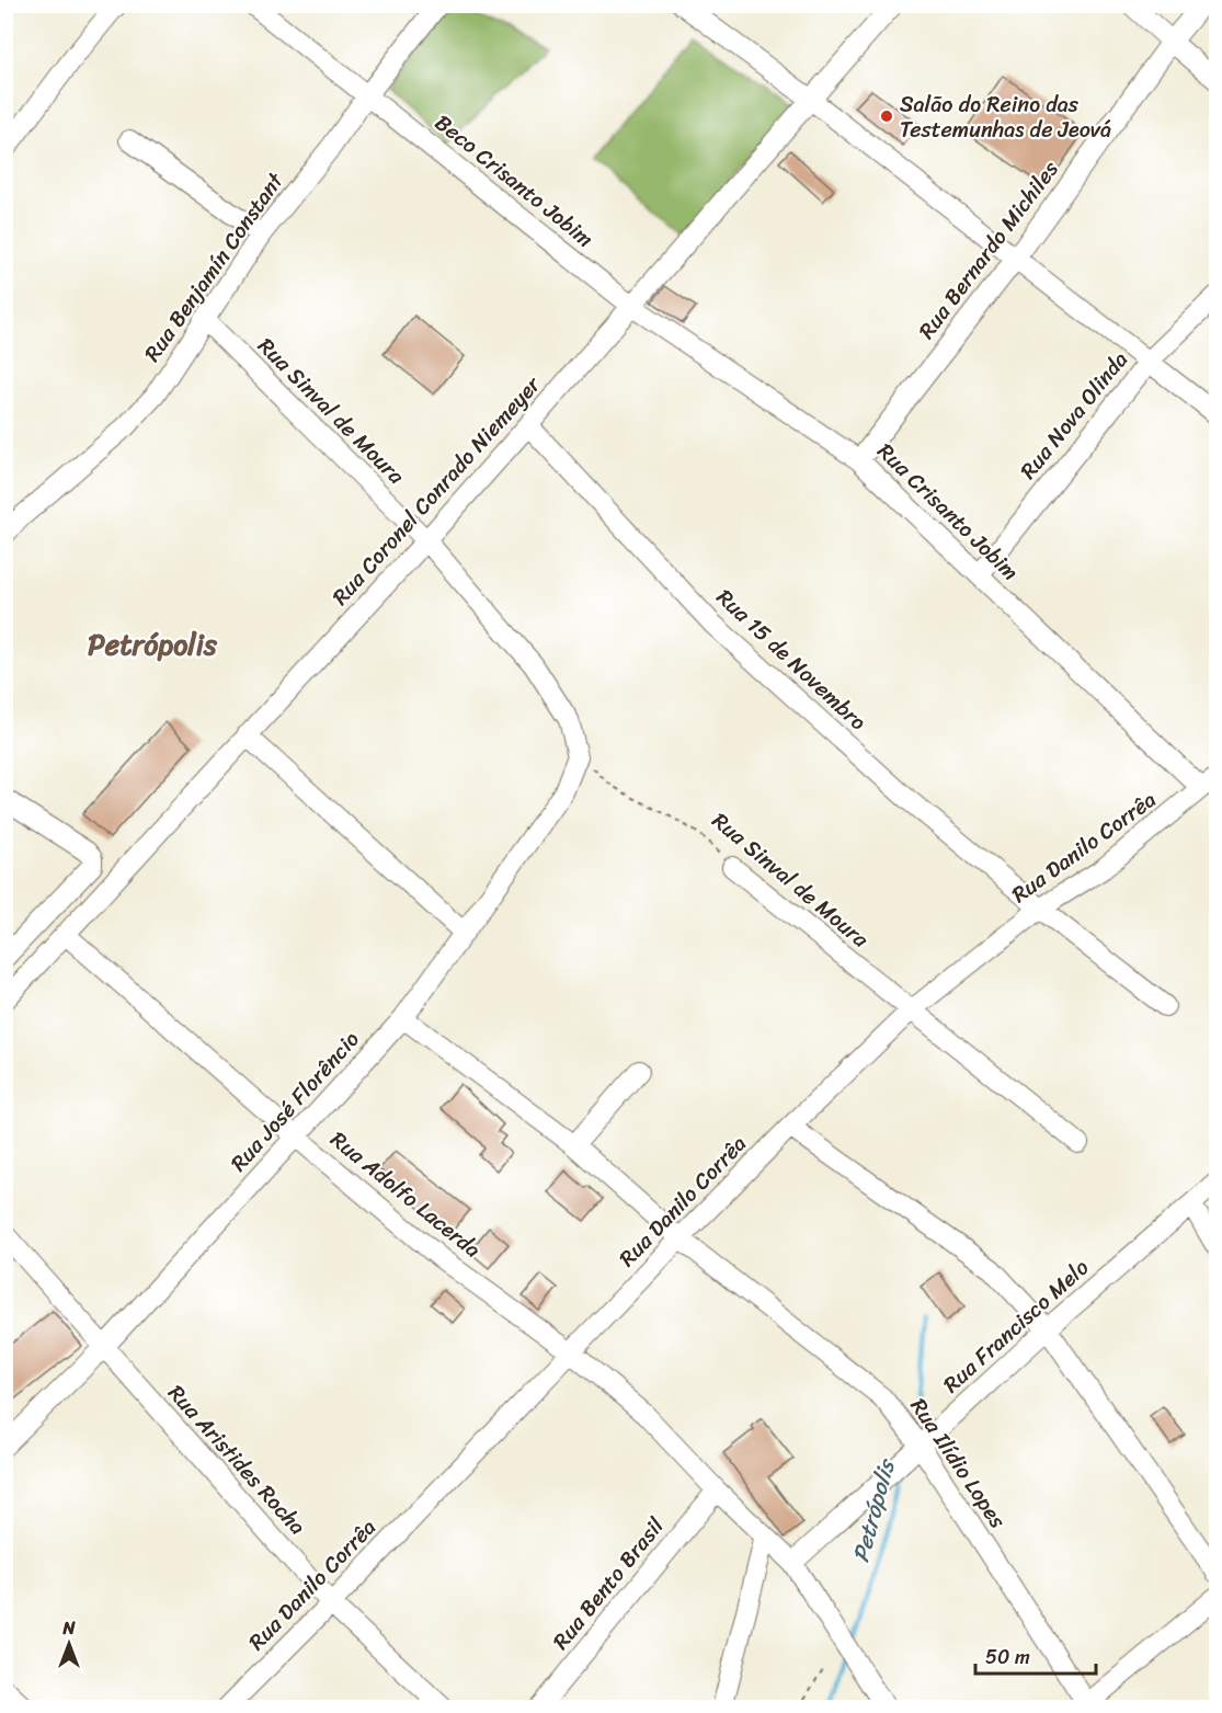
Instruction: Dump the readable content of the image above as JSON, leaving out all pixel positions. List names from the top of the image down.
{
  "streets": {
    "street": [
      "Beco Crisanto Jobim",
      "Rua Bernardo Michiles",
      "Rua Benjamín Constant",
      "Rua Sinval de Moura",
      "Rua Nova Olinda",
      "Rua Coronel Conrado Niemeyer",
      "Rua Crisanto Jobim",
      "Rua 15 de Novembro",
      "Rua Danilo Corrêa",
      "Rua José Florêncio",
      "Rua Adolfo Lacerda",
      "Rua Francisco Melo",
      "Rua Aristides Rocha",
      "Rua Ilídio Lopes",
      "Rua Bento Brasil"
    ]
  },
  "crossings": [
    ["Beco Crisanto Jobim", "Rua Benjamín Constant"],
    ["Beco Crisanto Jobim", "Rua Coronel Conrado Niemeyer"],
    ["Beco Crisanto Jobim", "Rua Crisanto Jobim"],
    ["Rua Bernardo Michiles", "Rua Crisanto Jobim"],
    ["Rua Benjamín Constant", "Rua Sinval de Moura"],
    ["Rua Sinval de Moura", "Rua Coronel Conrado Niemeyer"],
    ["Rua Sinval de Moura", "Rua Danilo Corrêa"],
    ["Rua Sinval de Moura", "Rua José Florêncio"],
    ["Rua Nova Olinda", "Rua Crisanto Jobim"],
    ["Rua Coronel Conrado Niemeyer", "Rua Crisanto Jobim"],
    ["Rua Coronel Conrado Niemeyer", "Rua 15 de Novembro"],
    ["Rua Coronel Conrado Niemeyer", "Rua Adolfo Lacerda"],
    ["Rua Crisanto Jobim", "Rua Danilo Corrêa"],
    ["Rua 15 de Novembro", "Rua Danilo Corrêa"],
    ["Rua Danilo Corrêa", "Rua Adolfo Lacerda"],
    ["Rua Danilo Corrêa", "Rua Aristides Rocha"],
    ["Rua Danilo Corrêa", "Rua Ilídio Lopes"],
    ["Rua José Florêncio", "Rua Adolfo Lacerda"],
    ["Rua José Florêncio", "Rua Aristides Rocha"],
    ["Rua José Florêncio", "Rua Ilídio Lopes"],
    ["Rua Adolfo Lacerda", "Rua Francisco Melo"],
    ["Rua Adolfo Lacerda", "Rua Bento Brasil"],
    ["Rua Francisco Melo", "Rua Ilídio Lopes"]
  ],
  "districts": ["Petrópolis"],
  "water": ["Petrópolis"],
  "places": ["Salão do Reino das Testemunhas de Jeová"],
  "scale_bar": "50 m",
  "north": "top"
}
